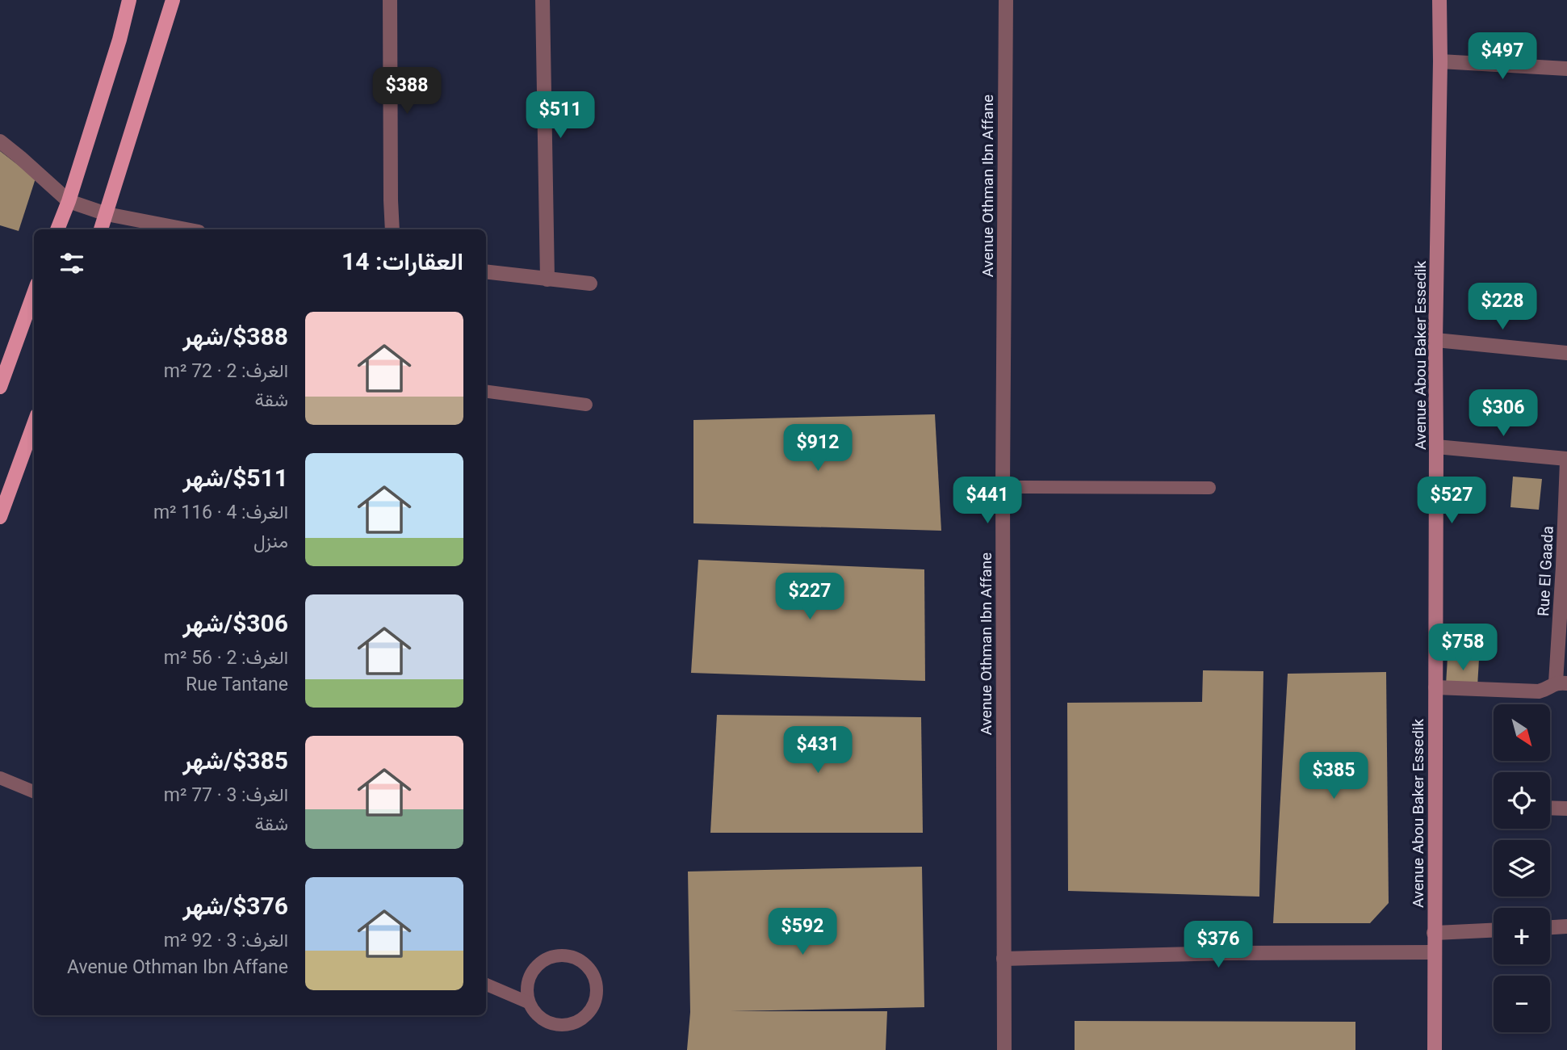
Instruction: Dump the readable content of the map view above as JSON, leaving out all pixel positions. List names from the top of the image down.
{
  "streets": {
    "street": ["Avenue Othman Ibn Affane", "Avenue Abou Baker Essedik", "Rue El Gaada"]
  },
  "north": "bottom right",
  "page": {
    "price": [
      "$497",
      "$388",
      "$511",
      "$228",
      "$306",
      "$912",
      "$441",
      "$527",
      "$227",
      "$758",
      "$431",
      "$385",
      "$592",
      "$376"
    ],
    "heading": "العقارات: 14",
    "list": [
      {
        "name": "$388/شهر",
        "note": "الغرف: 2 · 72 m² · شقة"
      },
      {
        "name": "$511/شهر",
        "note": "الغرف: 4 · 116 m² · منزل"
      },
      {
        "name": "$306/شهر",
        "note": "الغرف: 2 · 56 m² · Rue Tantane"
      },
      {
        "name": "$385/شهر",
        "note": "الغرف: 3 · 77 m² · شقة"
      },
      {
        "name": "$376/شهر",
        "note": "الغرف: 3 · 92 m² · Avenue Othman Ibn Affane"
      }
    ],
    "map_buttons": ["+", "−"]
  }
}
